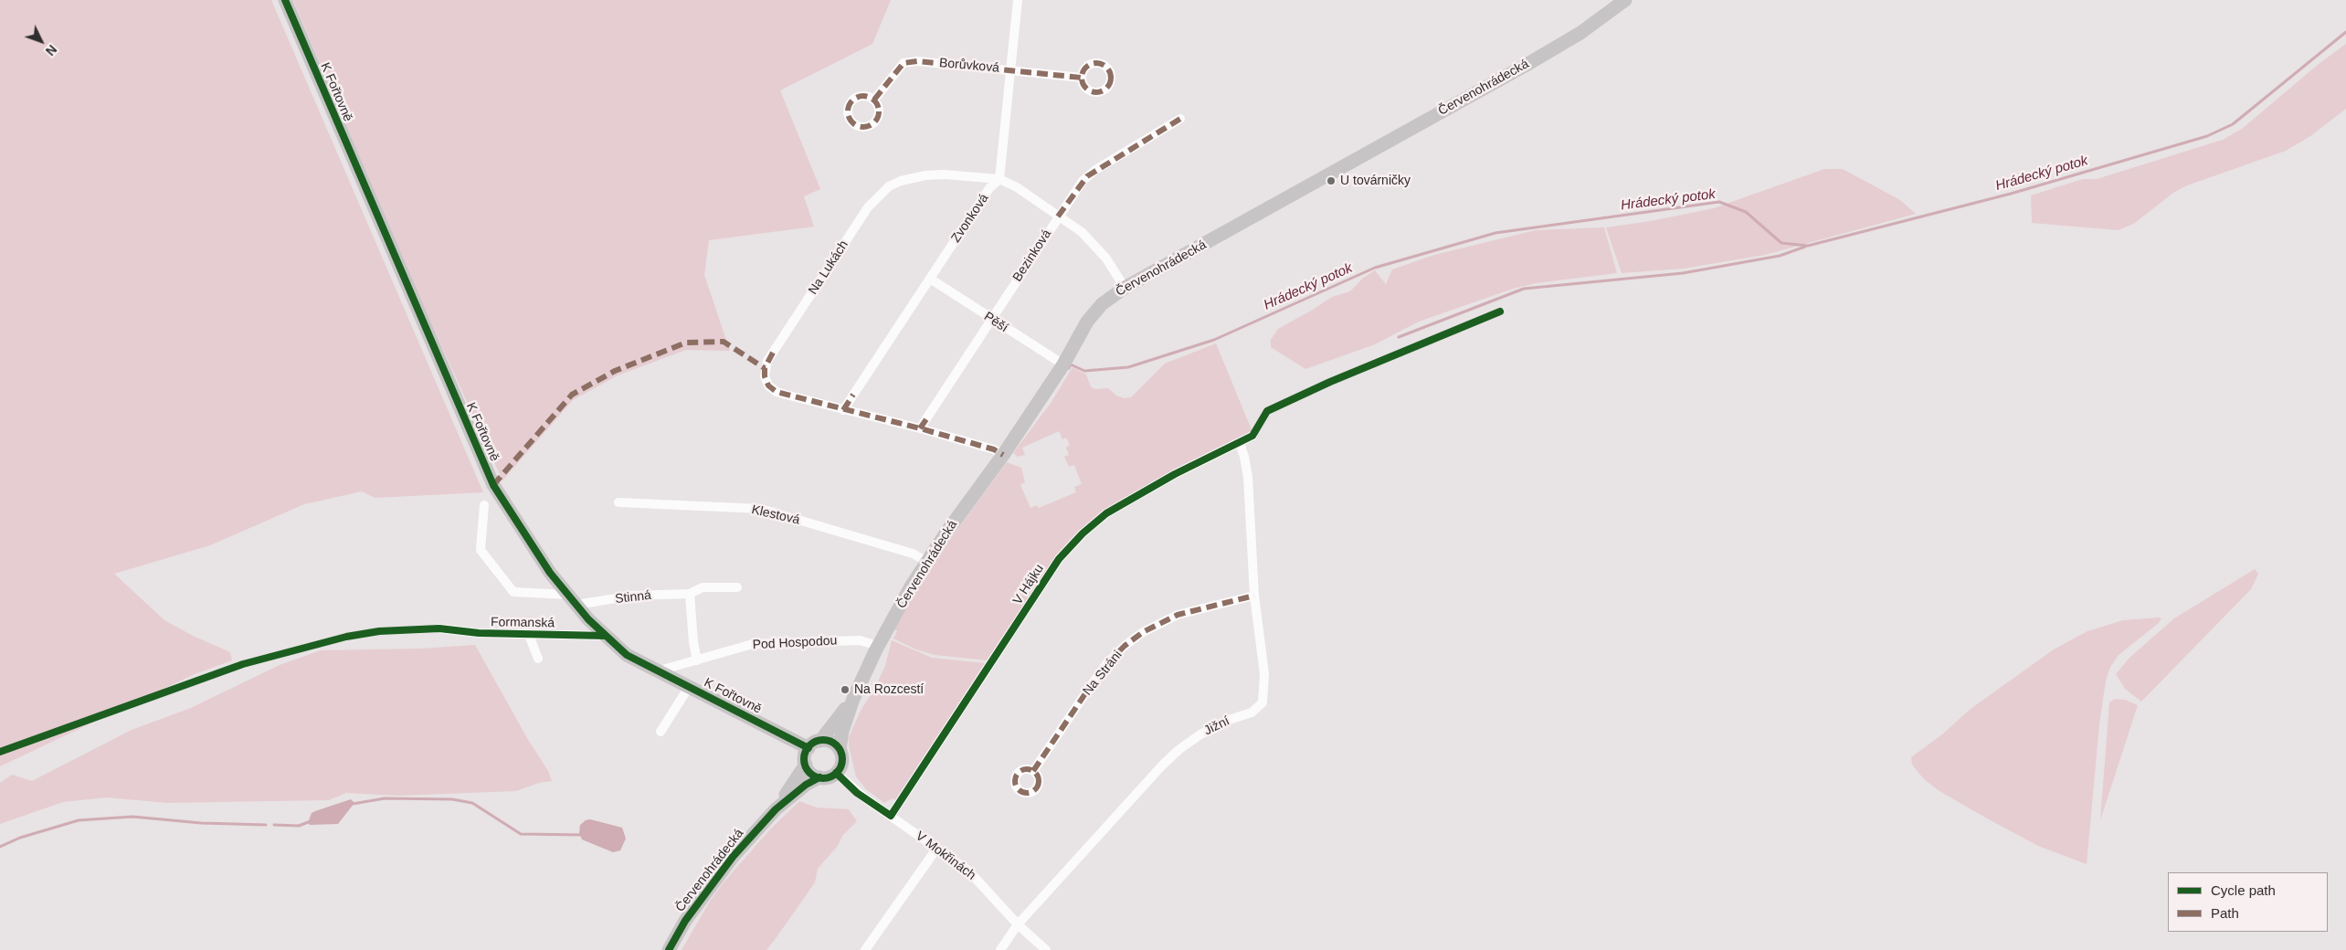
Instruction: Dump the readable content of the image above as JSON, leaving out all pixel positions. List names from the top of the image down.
{
  "streets": {
    "street": [
      "Borůvková",
      "Červenohrádecká",
      "K Fořtovně",
      "Zvonková",
      "Bezinková",
      "Na Lukách",
      "Pěší",
      "Klestová",
      "V Hájku",
      "Stinná",
      "Formanská",
      "Pod Hospodou",
      "Na Stráni",
      "Jižní",
      "V Mokřinách"
    ]
  },
  "crossings": [
    ["Červenohrádecká", "K Fořtovně"],
    ["Červenohrádecká", "Na Lukách"],
    ["Červenohrádecká", "Pěší"],
    ["Červenohrádecká", "Klestová"],
    ["Červenohrádecká", "Pod Hospodou"],
    ["Červenohrádecká", "V Mokřinách"],
    ["K Fořtovně", "Stinná"],
    ["K Fořtovně", "Formanská"],
    ["K Fořtovně", "Pod Hospodou"],
    ["K Fořtovně", "V Mokřinách"],
    ["Zvonková", "Na Lukách"],
    ["Zvonková", "Pěší"],
    ["Bezinková", "Na Lukách"],
    ["Bezinková", "Pěší"],
    ["V Hájku", "Jižní"],
    ["V Hájku", "V Mokřinách"],
    ["Na Stráni", "Jižní"],
    ["Jižní", "V Mokřinách"]
  ],
  "water": ["Hrádecký potok"],
  "places": ["U továrničky", "Na Rozcestí"],
  "legend": ["Cycle path", "Path"],
  "north": "bottom right"
}
